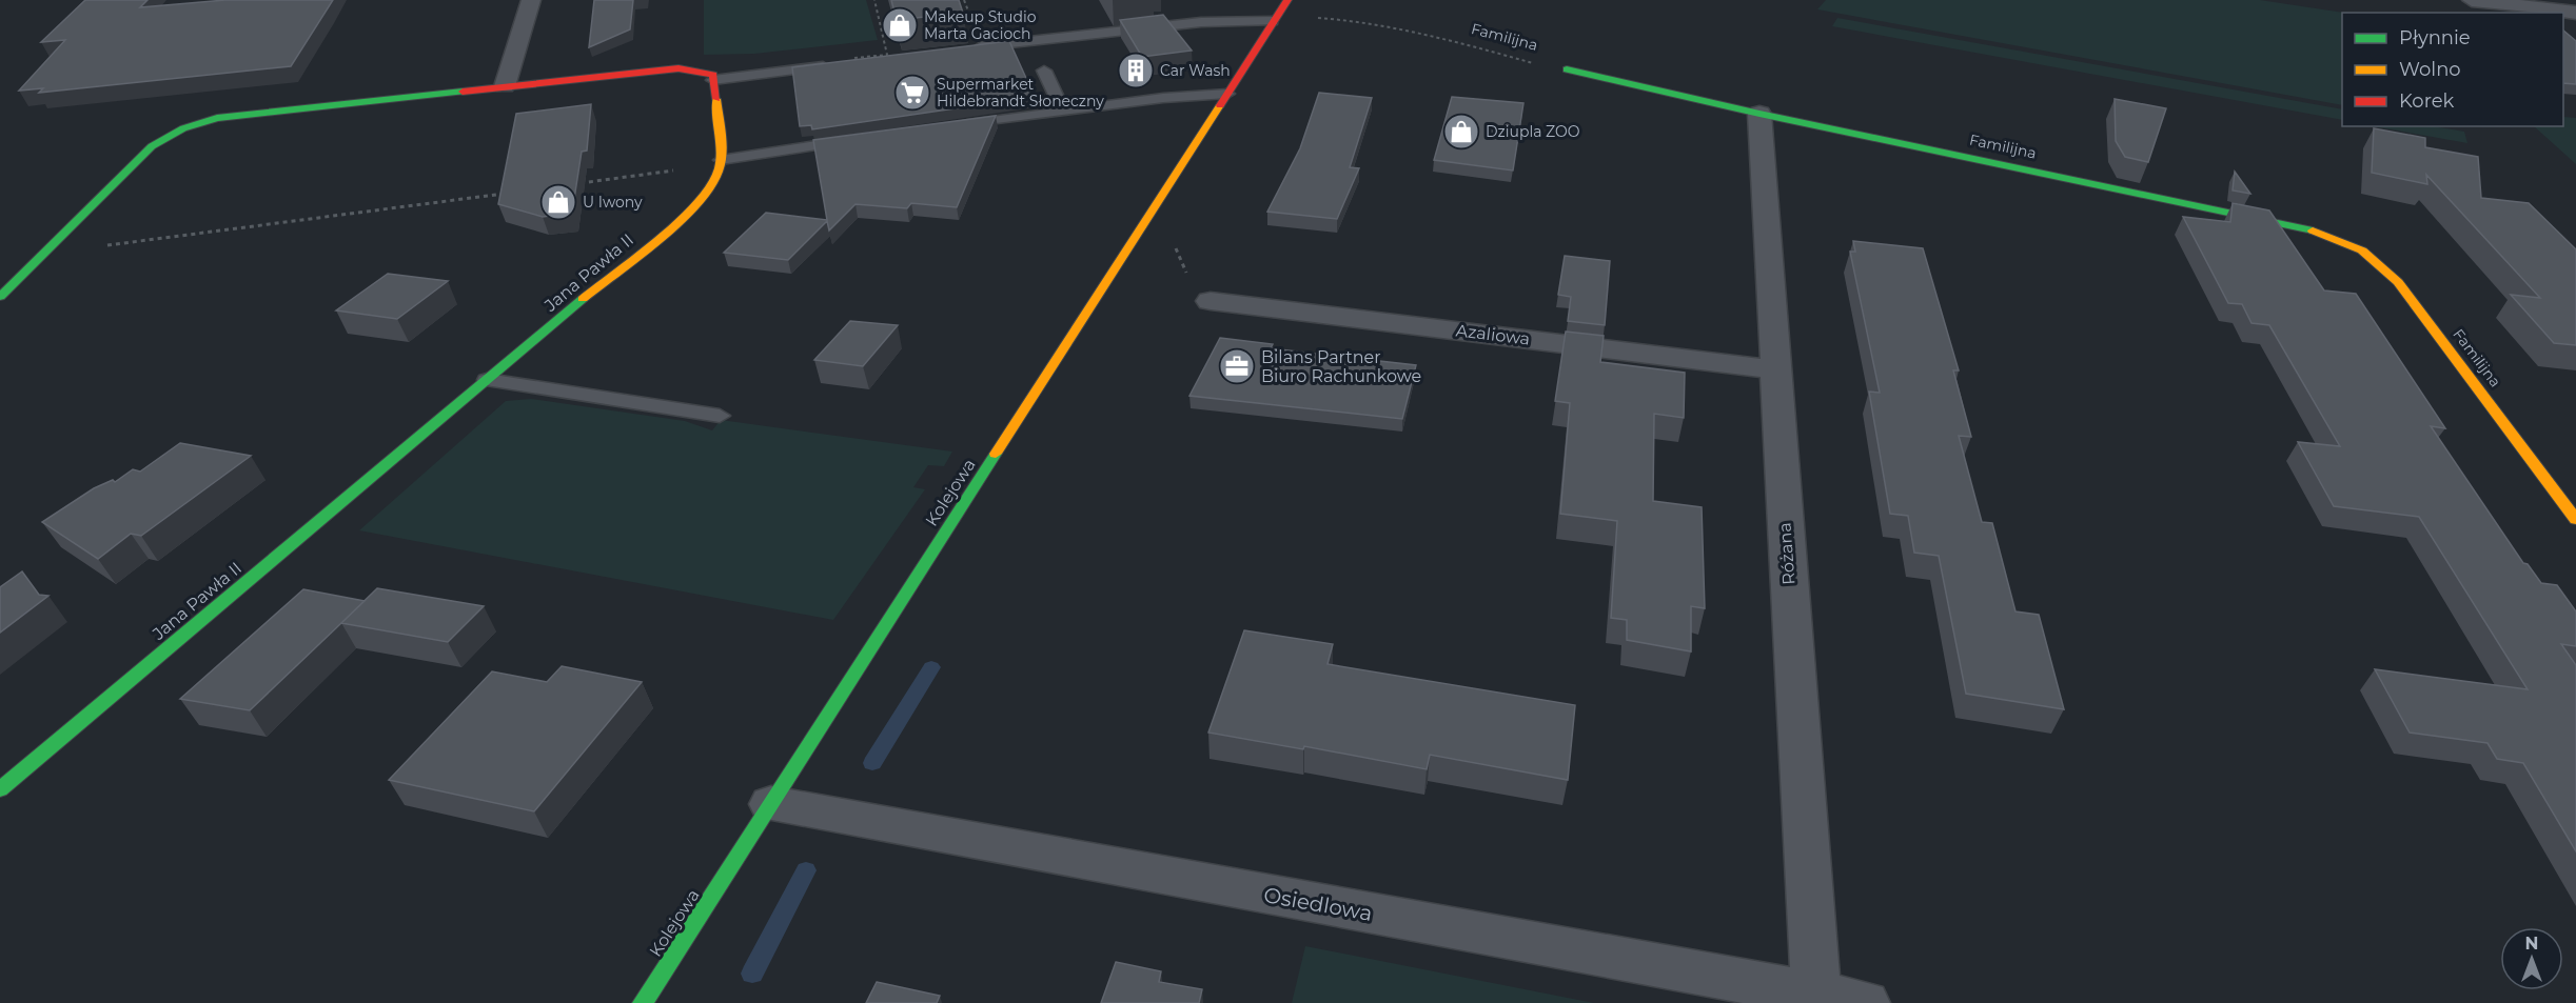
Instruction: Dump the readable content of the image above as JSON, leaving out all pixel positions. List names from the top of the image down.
{
  "streets": {
    "street": [
      "Familijna",
      "Jana Pawła II",
      "Azaliowa",
      "Kolejowa",
      "Różana",
      "Osiedlowa"
    ]
  },
  "crossings": [
    ["Familijna", "Różana"],
    ["Azaliowa", "Różana"],
    ["Kolejowa", "Osiedlowa"],
    ["Różana", "Osiedlowa"]
  ],
  "places": {
    "shop": ["Makeup Studio Marta Gacioch", "Dziupla ZOO", "U Iwony"],
    "building": ["Car Wash"],
    "supermarket": ["Supermarket Hildebrandt Słoneczny"],
    "office": ["Bilans Partner Biuro Rachunkowe"]
  },
  "legend": ["Płynnie", "Wolno", "Korek"],
  "north": "top"
}
